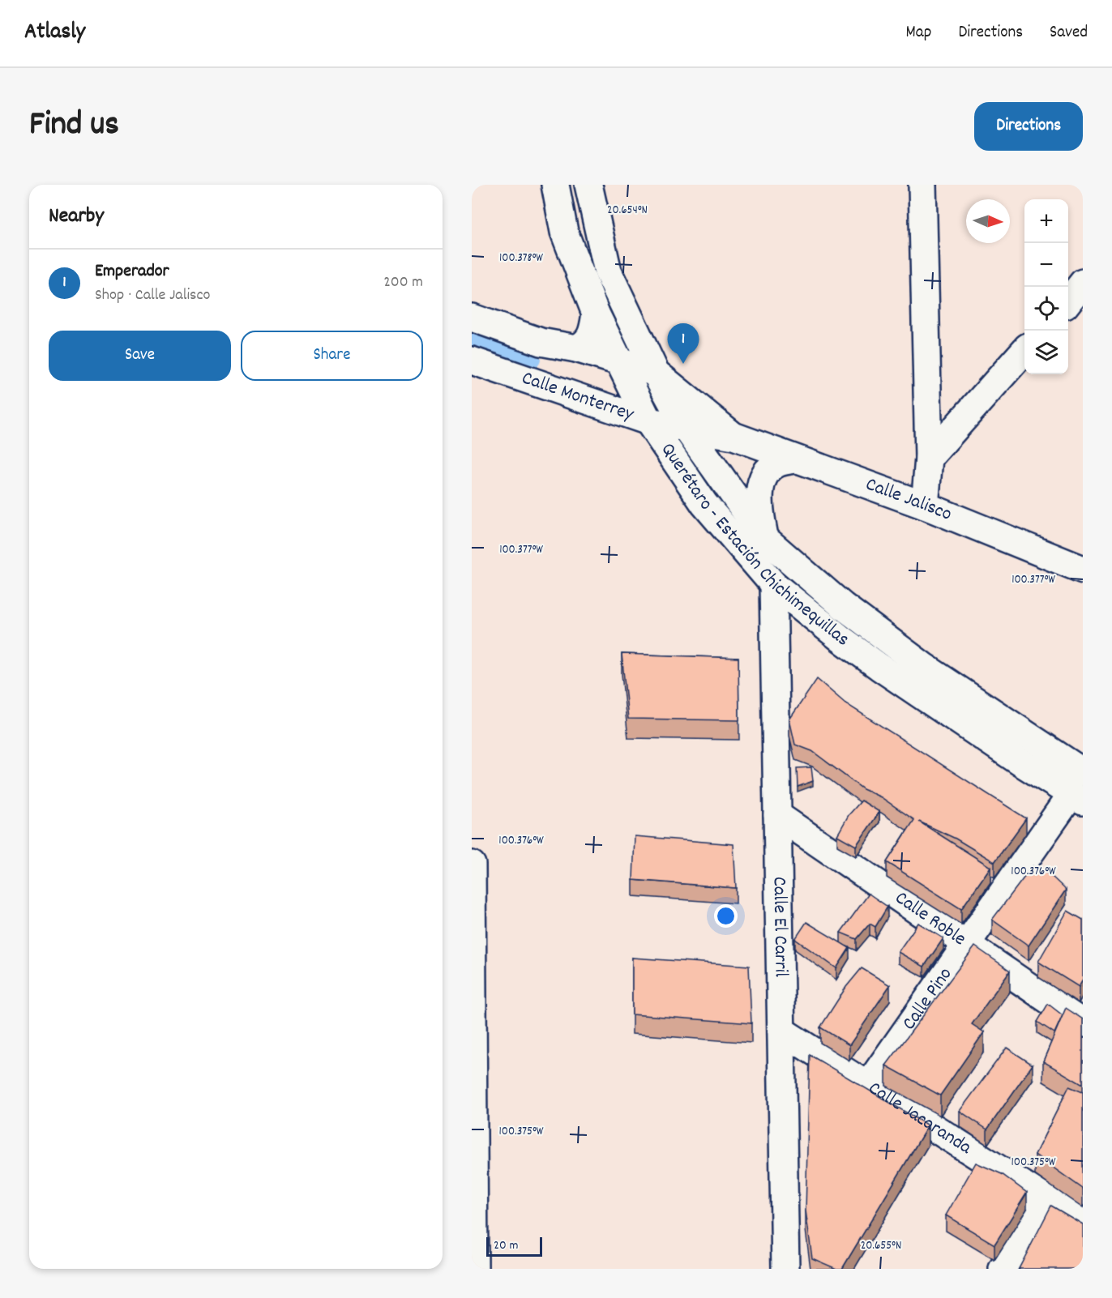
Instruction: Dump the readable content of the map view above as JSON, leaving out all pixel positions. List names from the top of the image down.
{
  "streets": {
    "street": [
      "Calle Monterrey",
      "Calle Jalisco",
      "Querétaro - Estación Chichimequillas",
      "Calle Roble",
      "Calle El Carril",
      "Calle Pino",
      "Calle Jacaranda"
    ]
  },
  "crossings": [
    ["Calle Monterrey", "Calle Jalisco"],
    ["Calle Monterrey", "Querétaro - Estación Chichimequillas"],
    ["Calle Jalisco", "Querétaro - Estación Chichimequillas"],
    ["Querétaro - Estación Chichimequillas", "Calle El Carril"],
    ["Querétaro - Estación Chichimequillas", "Calle Pino"],
    ["Calle Roble", "Calle El Carril"],
    ["Calle Roble", "Calle Pino"],
    ["Calle El Carril", "Calle Jacaranda"],
    ["Calle Pino", "Calle Jacaranda"]
  ],
  "scale_bar": "20 m",
  "north": "right",
  "page": {
    "header": "Atlasly",
    "nav": ["Map", "Directions", "Saved"],
    "title": "Find us",
    "buttons": [
      "Directions",
      ["Save", "Share"]
    ],
    "heading": "Nearby",
    "map_buttons": ["+", "−"],
    "list": [
      {
        "mark": "1",
        "name": "Emperador",
        "note": "Shop · Calle Jalisco",
        "value": "200 m"
      }
    ],
    "pins": "1",
    "scale": "20 m"
  },
  "coordinates": [
    "20.654°N",
    "100.378°W",
    "100.377°W",
    "100.376°W",
    "100.375°W",
    "20.655°N"
  ]
}
